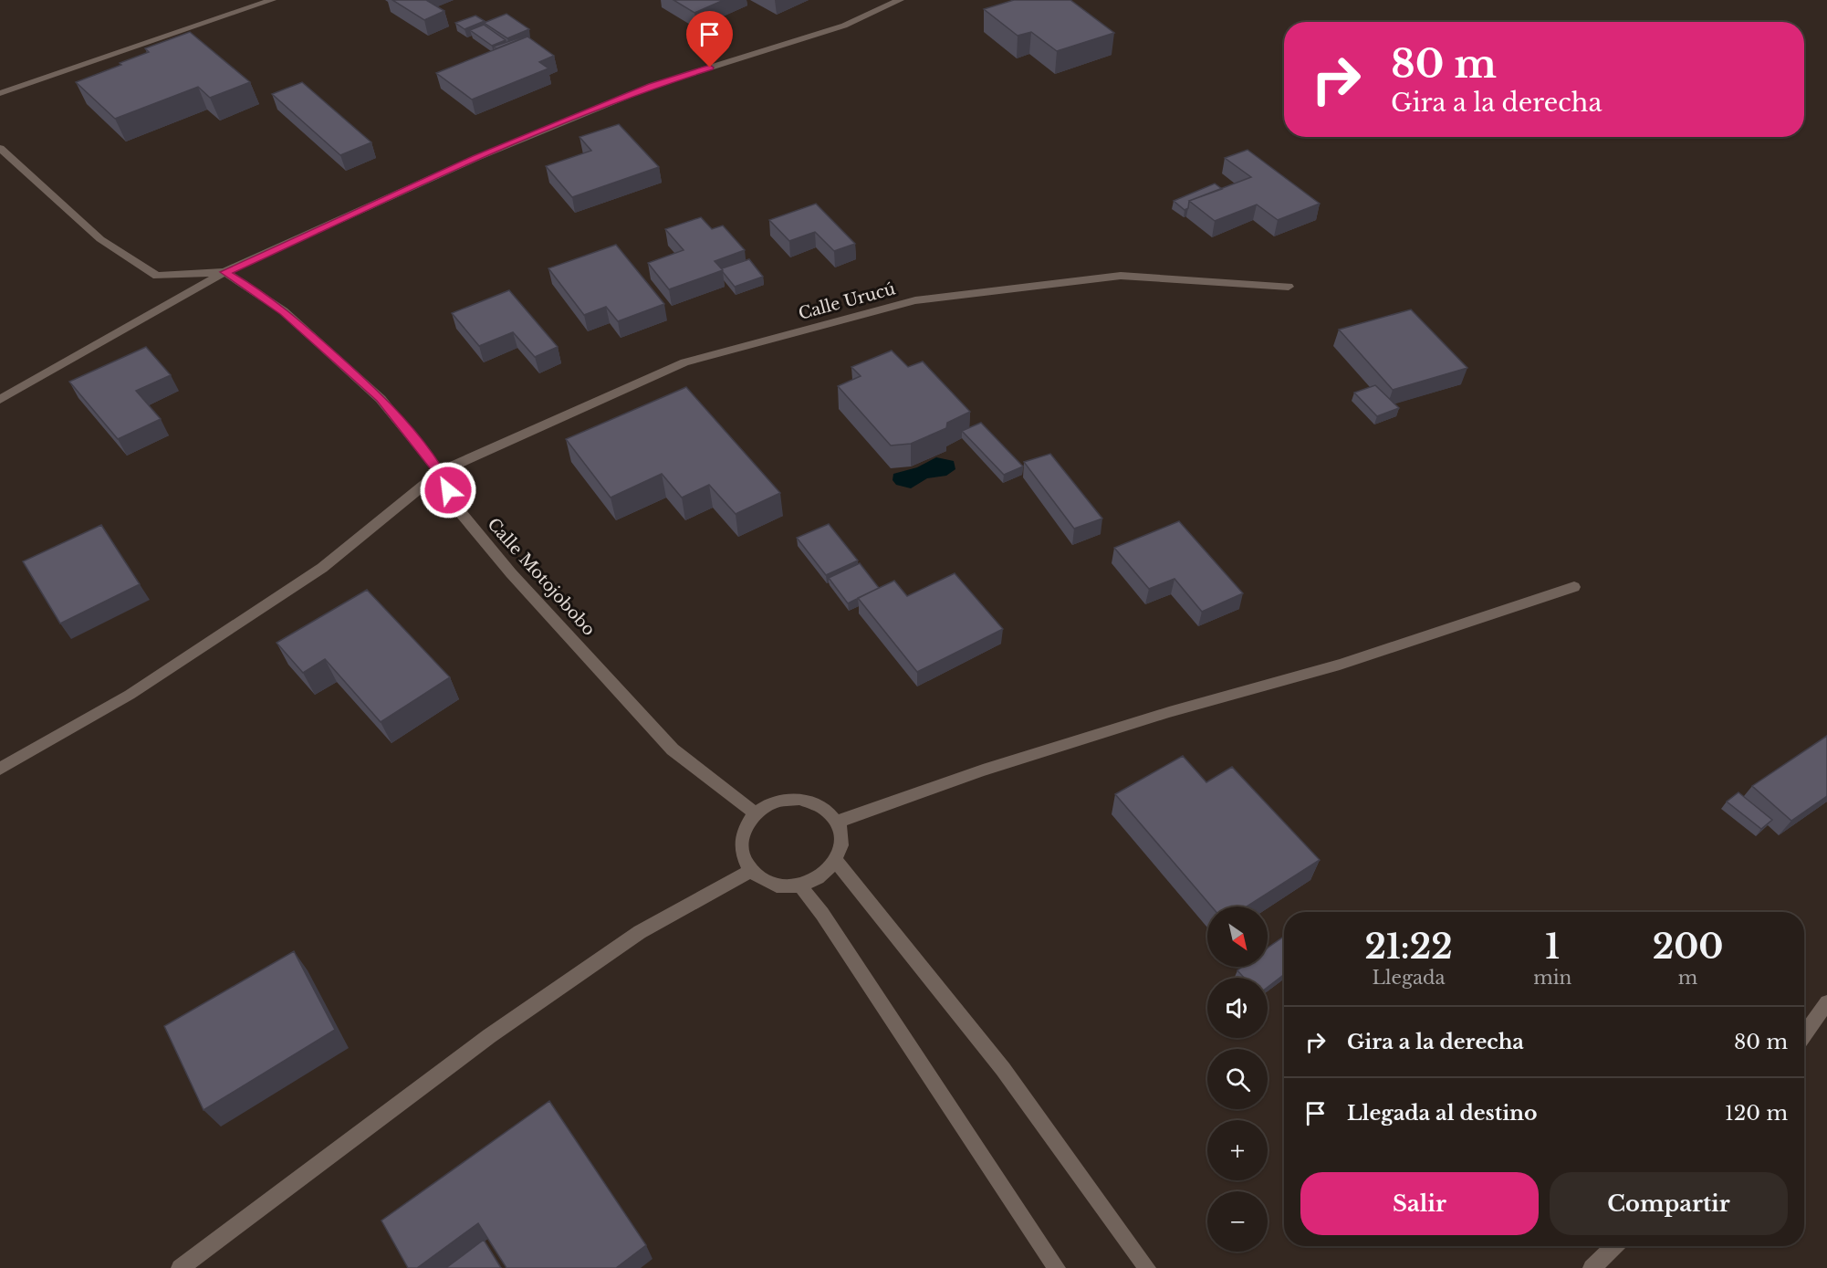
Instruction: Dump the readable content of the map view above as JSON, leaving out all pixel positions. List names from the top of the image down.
{
  "streets": {
    "street": ["Calle Urucú", "Calle Motojobobo"]
  },
  "crossings": [
    ["Calle Urucú", "Calle Motojobobo"]
  ],
  "north": "bottom right",
  "page": {
    "turn": ["80 m", "Gira a la derecha"],
    "map_buttons": ["+", "−"],
    "eta": [
      "21:22",
      "Llegada",
      "1",
      "min",
      "200",
      "m"
    ],
    "list": [
      {
        "name": "Gira a la derecha",
        "value": "80 m"
      },
      {
        "name": "Llegada al destino",
        "value": "120 m"
      }
    ],
    "buttons": ["Salir", "Compartir"]
  }
}
